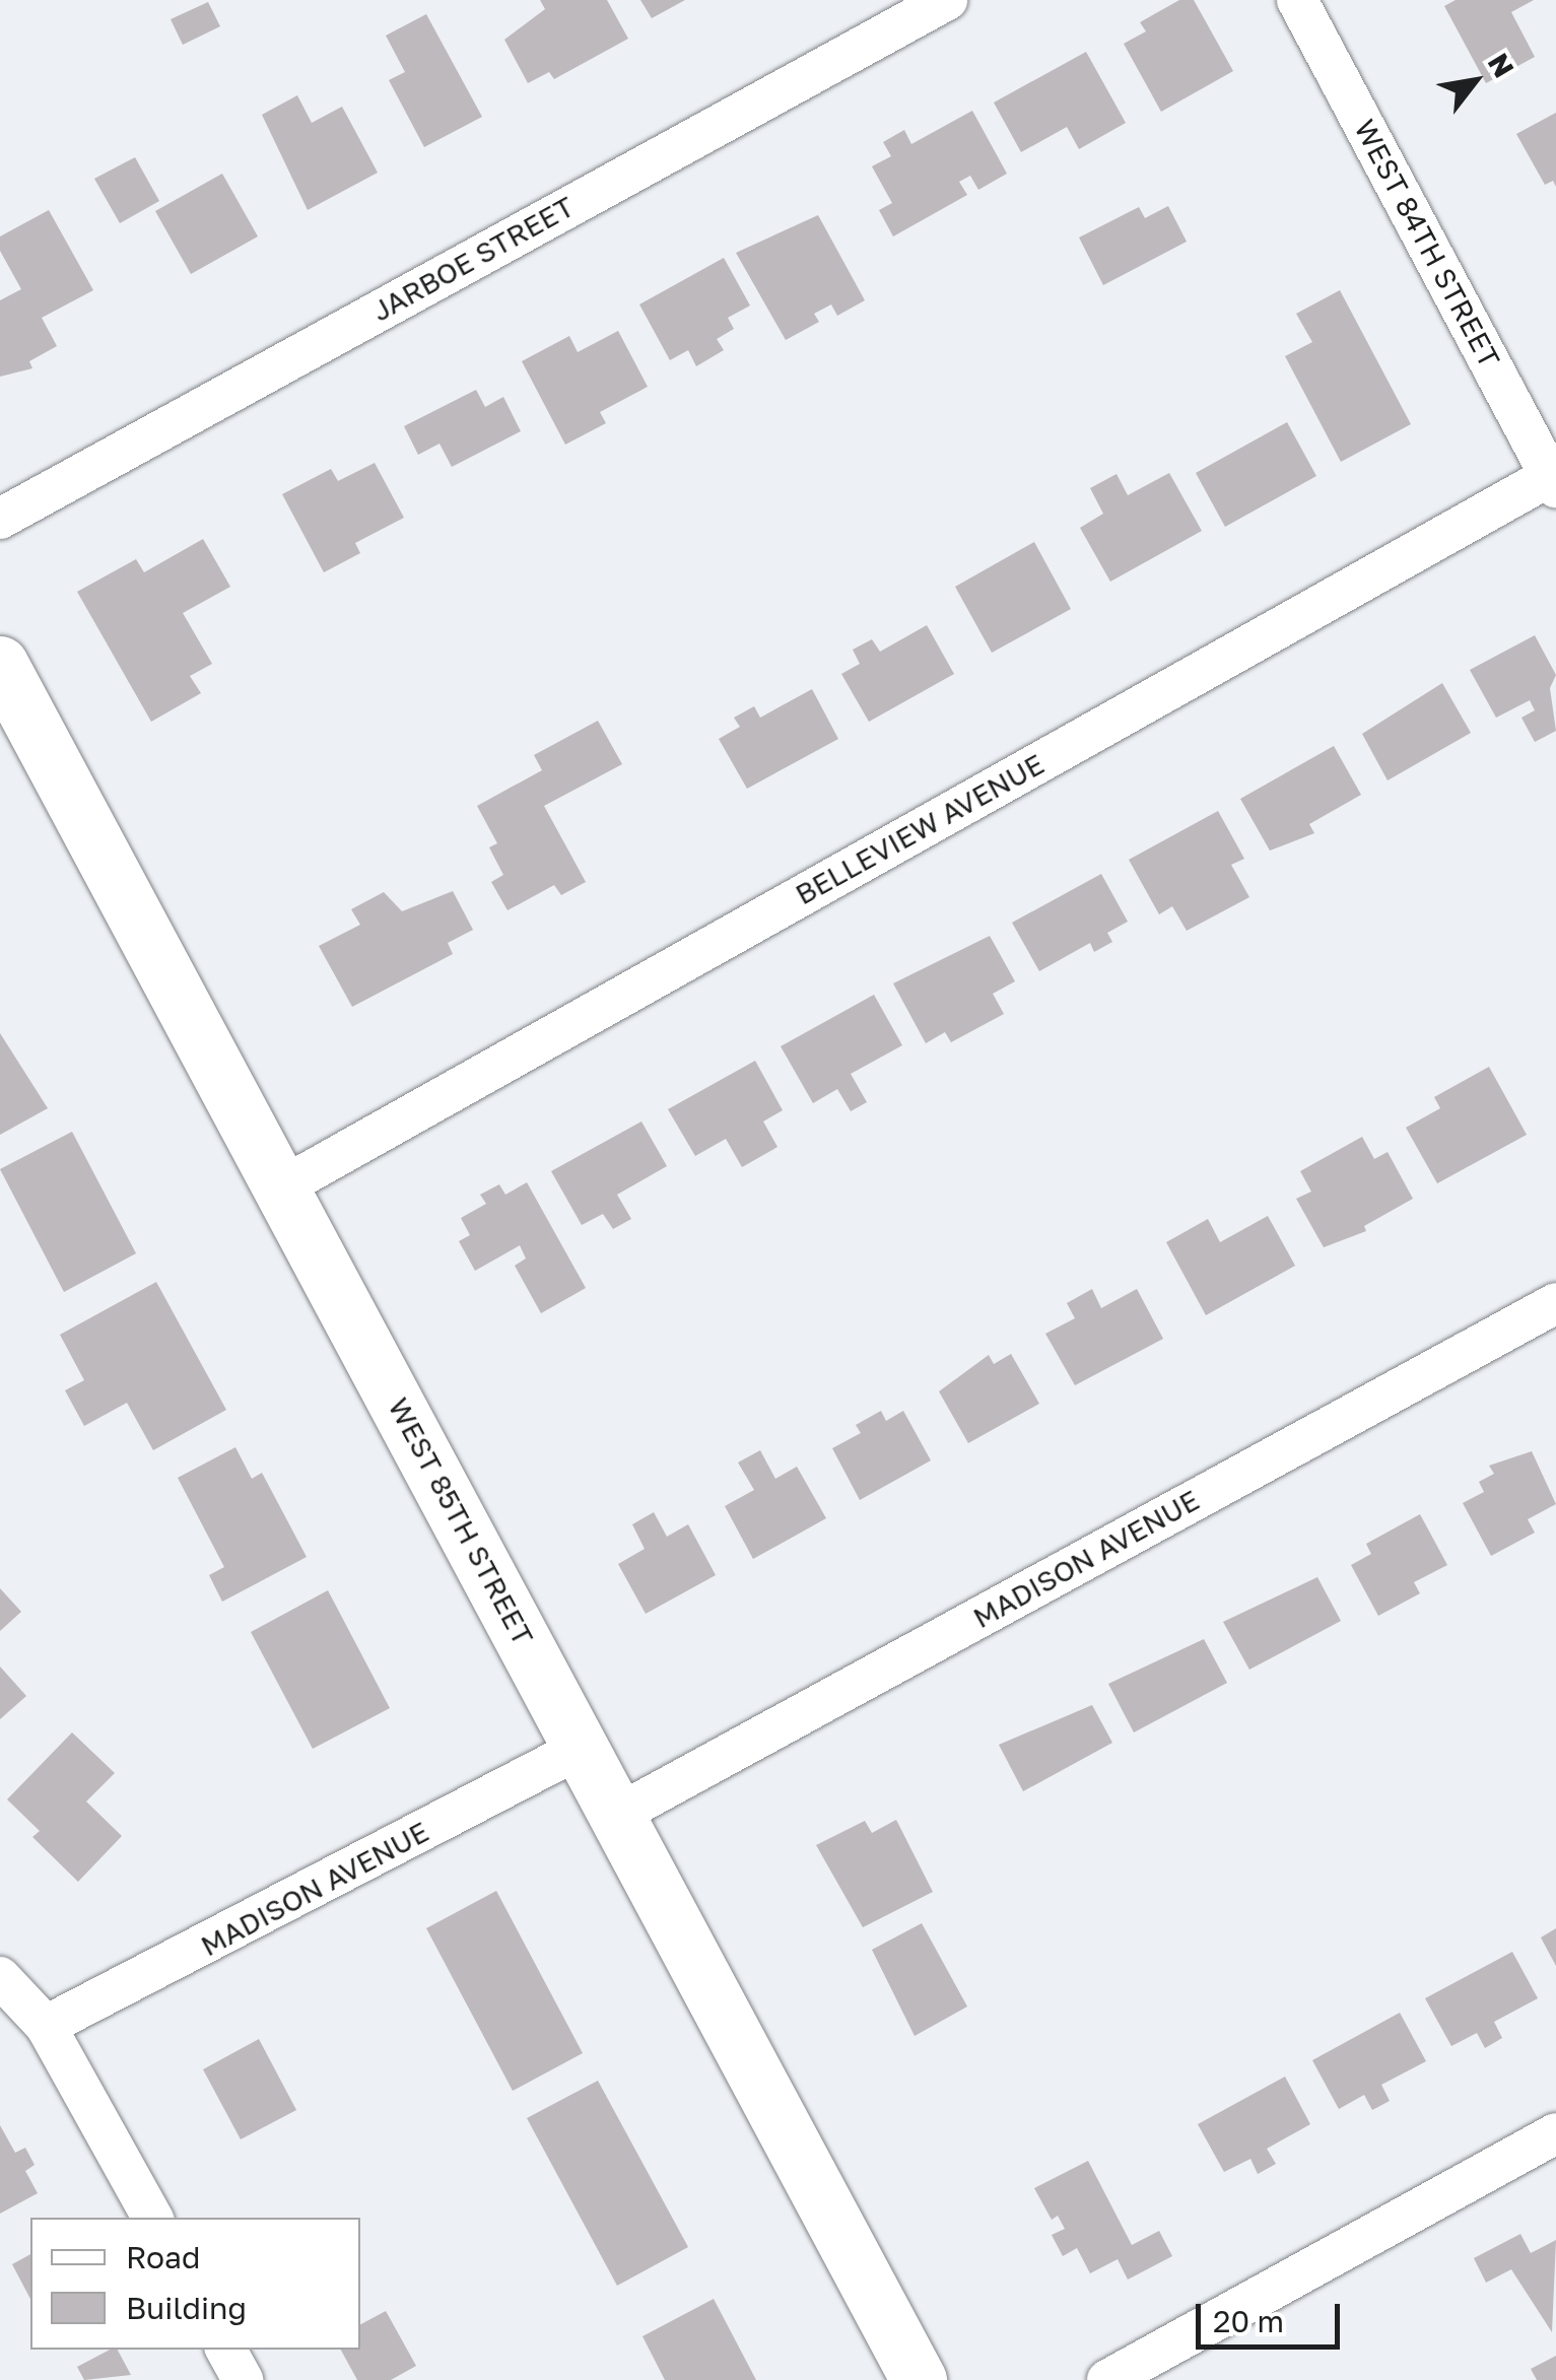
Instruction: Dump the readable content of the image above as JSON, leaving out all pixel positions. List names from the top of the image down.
{
  "streets": {
    "main road": ["WEST 85TH STREET"],
    "street": [
      "WEST 84TH STREET",
      "JARBOE STREET",
      "BELLEVIEW AVENUE",
      "MADISON AVENUE"
    ]
  },
  "crossings": [
    ["WEST 84TH STREET", "BELLEVIEW AVENUE"],
    ["BELLEVIEW AVENUE", "WEST 85TH STREET"],
    ["WEST 85TH STREET", "MADISON AVENUE"]
  ],
  "legend": ["Road", "Building"],
  "scale_bar": "20 m",
  "north": "top right"
}
